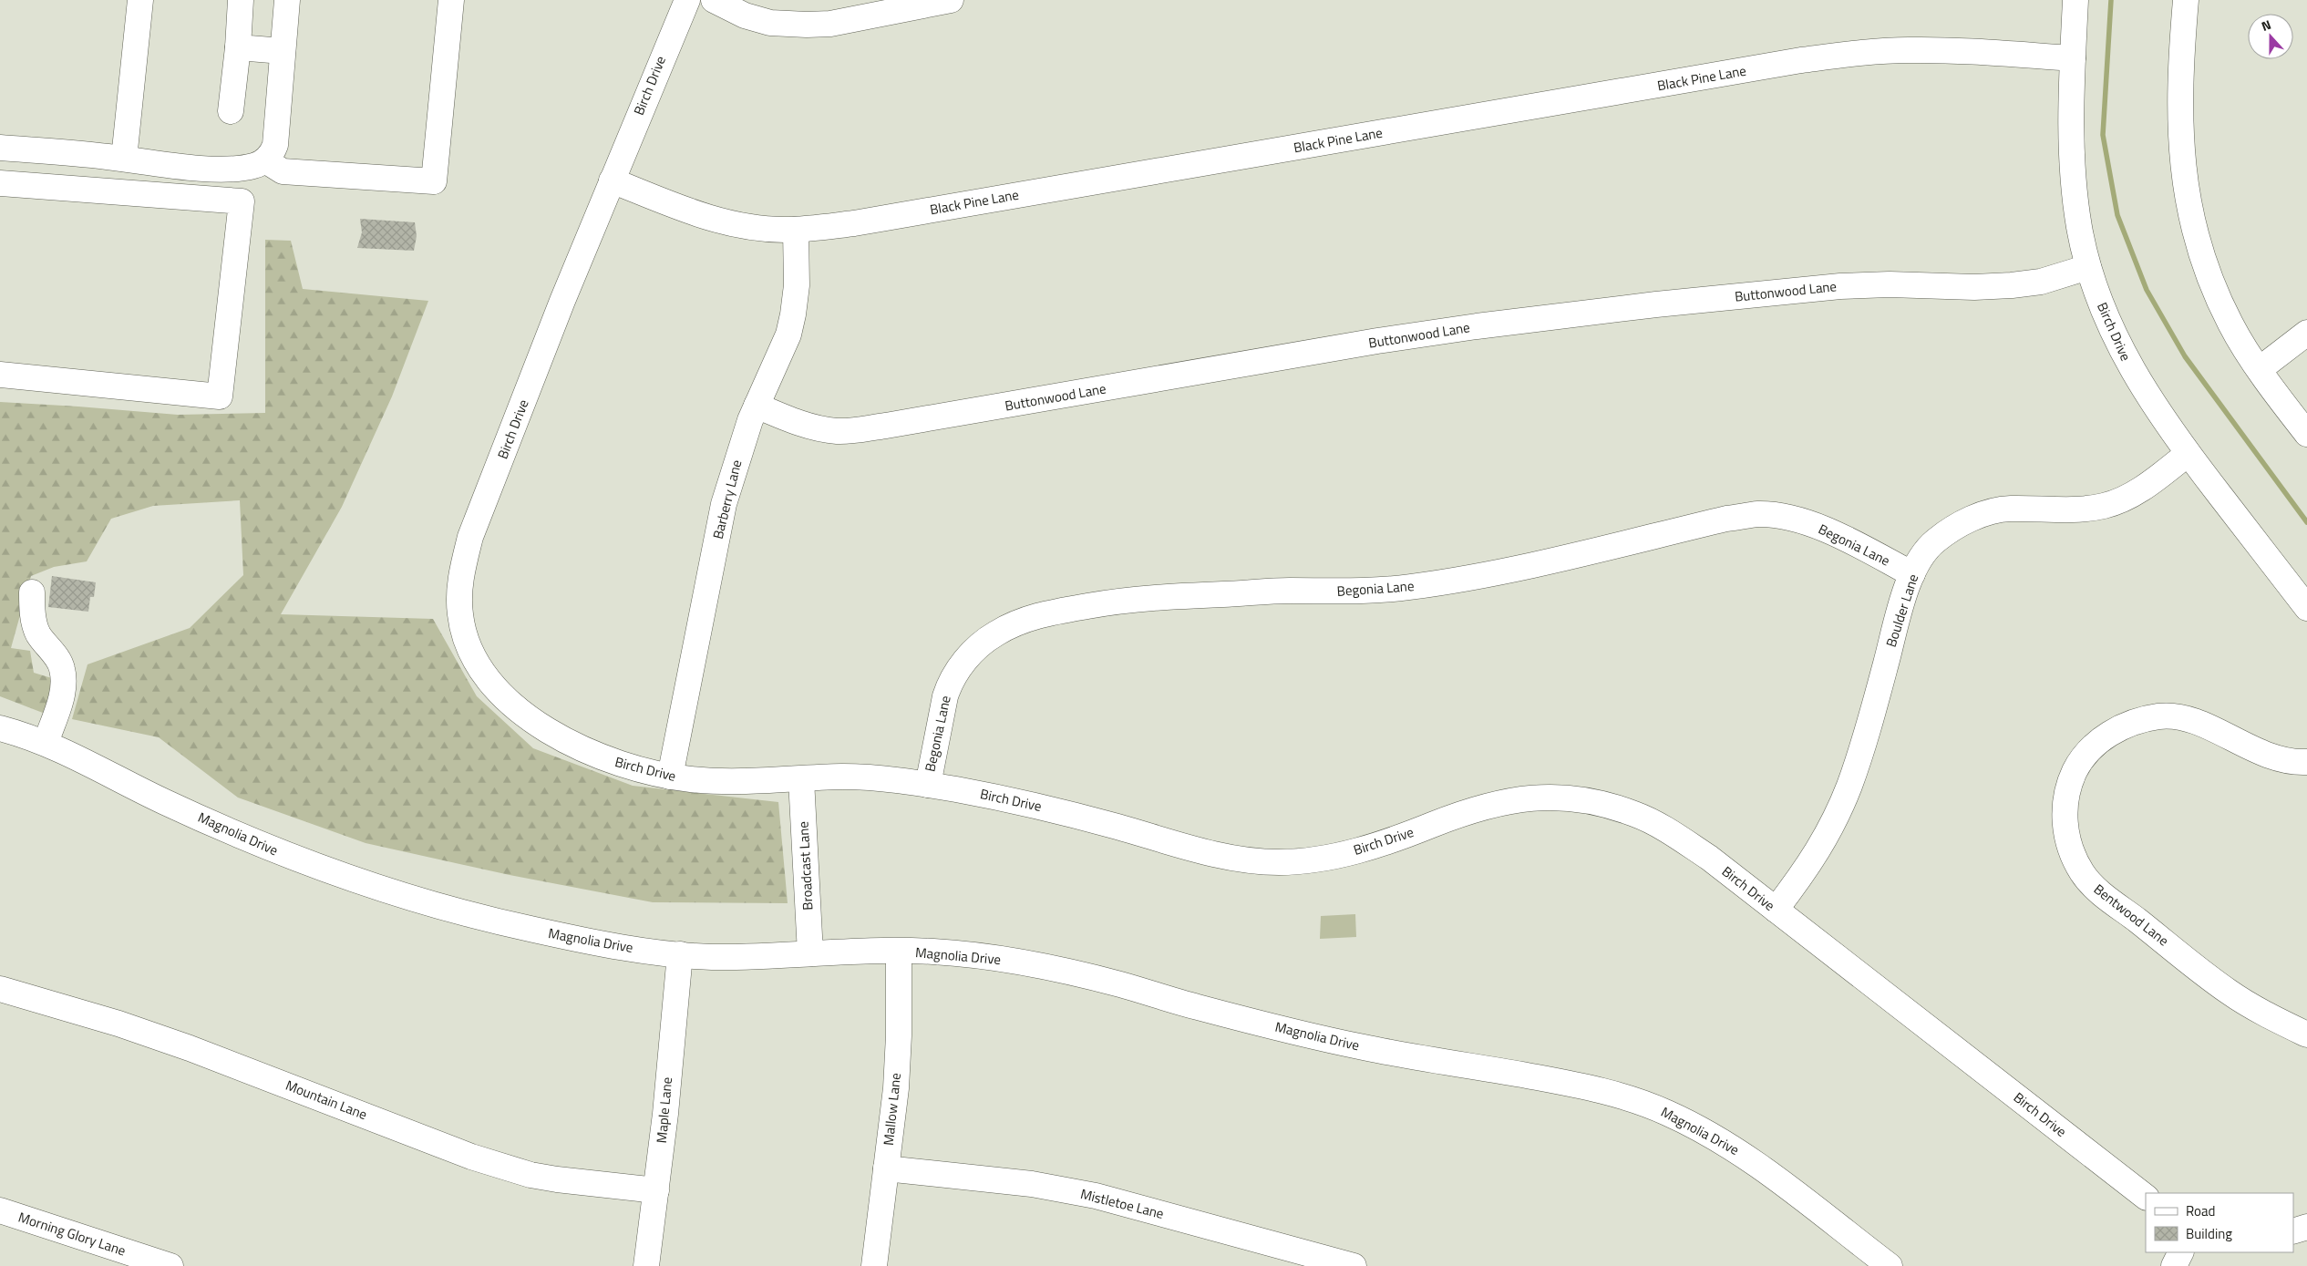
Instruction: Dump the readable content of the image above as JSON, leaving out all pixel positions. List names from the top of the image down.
{
  "streets": {
    "street": [
      "Black Pine Lane",
      "Birch Drive",
      "Buttonwood Lane",
      "Barberry Lane",
      "Begonia Lane",
      "Boulder Lane",
      "Magnolia Drive",
      "Broadcast Lane",
      "Bentwood Lane",
      "Mountain Lane",
      "Mallow Lane",
      "Maple Lane",
      "Mistletoe Lane",
      "Morning Glory Lane"
    ]
  },
  "crossings": [
    ["Black Pine Lane", "Birch Drive"],
    ["Black Pine Lane", "Barberry Lane"],
    ["Birch Drive", "Buttonwood Lane"],
    ["Birch Drive", "Barberry Lane"],
    ["Birch Drive", "Begonia Lane"],
    ["Birch Drive", "Boulder Lane"],
    ["Birch Drive", "Broadcast Lane"],
    ["Buttonwood Lane", "Barberry Lane"],
    ["Begonia Lane", "Boulder Lane"],
    ["Magnolia Drive", "Broadcast Lane"],
    ["Magnolia Drive", "Mallow Lane"],
    ["Magnolia Drive", "Maple Lane"],
    ["Mountain Lane", "Maple Lane"],
    ["Mallow Lane", "Mistletoe Lane"]
  ],
  "legend": ["Road", "Building"],
  "north": "top"
}
